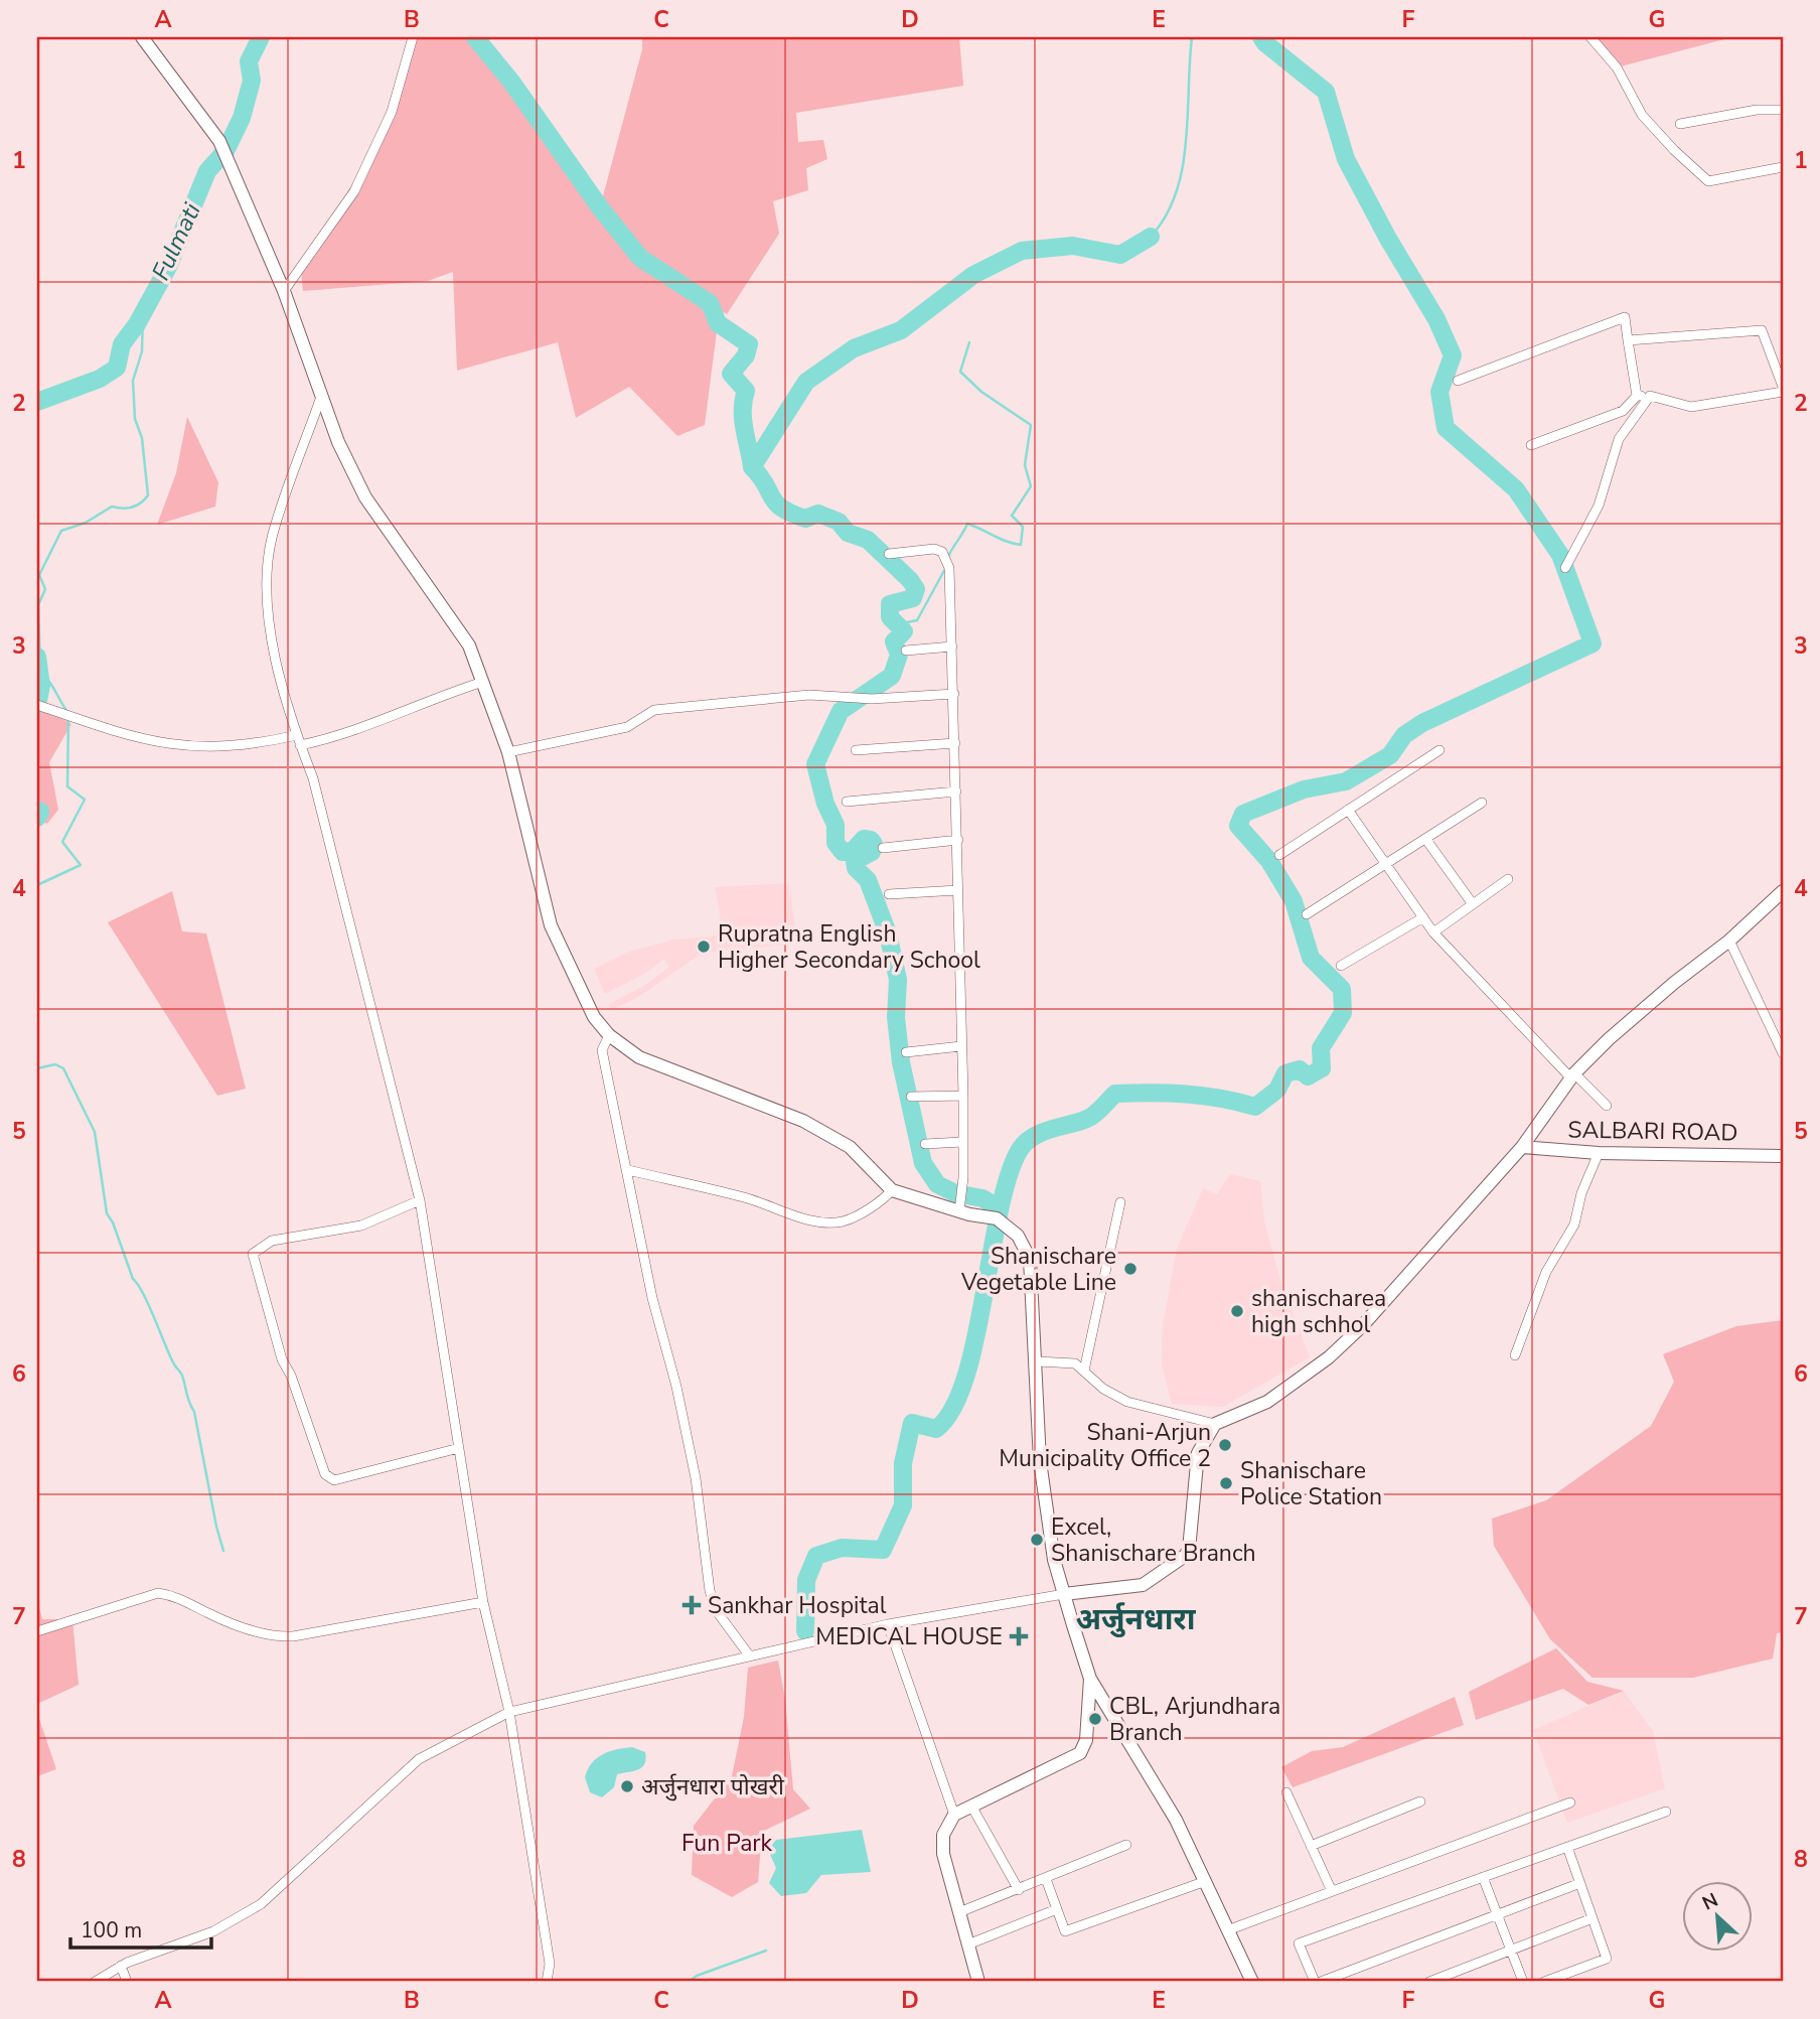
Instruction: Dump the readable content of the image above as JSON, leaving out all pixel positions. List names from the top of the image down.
{
  "streets": {
    "street": ["SALBARI ROAD"]
  },
  "districts": ["अर्जुनधारा"],
  "water": ["Fulmati"],
  "parks": ["Fun Park"],
  "places": {
    "other": [
      "Rupratna English Higher Secondary School",
      "Shanischare Vegetable Line",
      "shanischarea high schhol",
      "Shani-Arjun Municipality Office 2",
      "Shanischare Police Station",
      "Excel, Shanischare Branch",
      "CBL, Arjundhara Branch",
      "अर्जुनधारा पोखरी"
    ],
    "health": ["Sankhar Hospital", "MEDICAL HOUSE"]
  },
  "scale_bar": "100 m",
  "north": "top left",
  "grid": {
    "columns": [
      "A",
      "B",
      "C",
      "D",
      "E",
      "F",
      "G"
    ],
    "rows": [
      "1",
      "2",
      "3",
      "4",
      "5",
      "6",
      "7",
      "8"
    ]
  }
}
